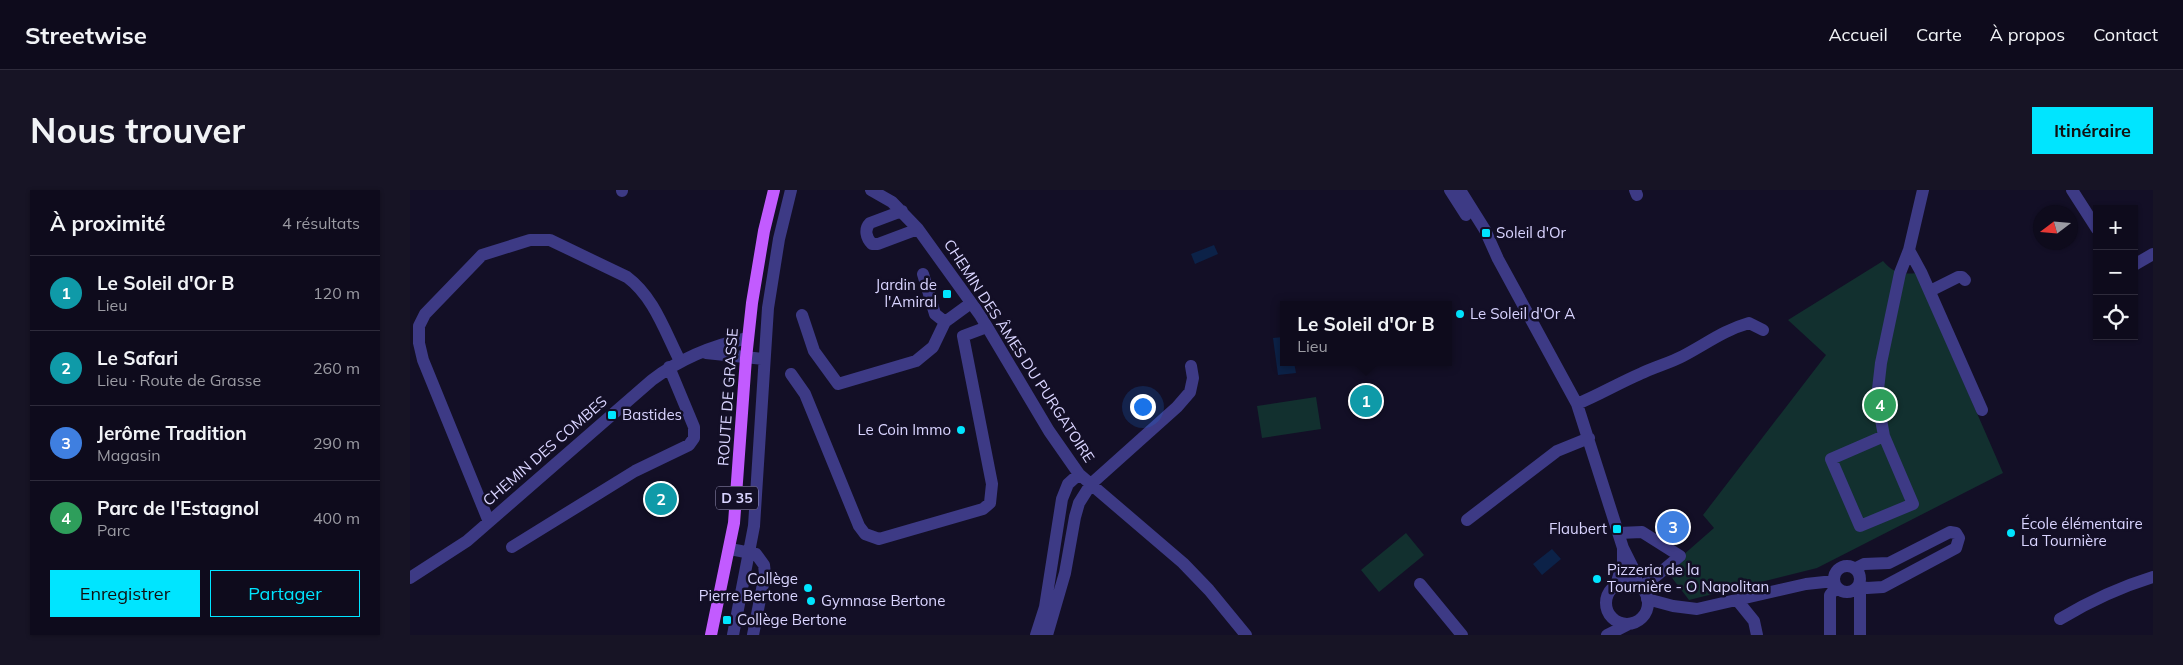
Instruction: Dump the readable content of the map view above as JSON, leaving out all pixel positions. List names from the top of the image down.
{
  "streets": {
    "main road": ["ROUTE DE GRASSE", "D 35"],
    "street": ["CHEMIN DES ÂMES DU PURGATOIRE", "CHEMIN DES COMBES"]
  },
  "crossings": [
    ["ROUTE DE GRASSE", "CHEMIN DES COMBES"]
  ],
  "places": {
    "transit": [
      "Soleil d'Or",
      "Jardin de l'Amiral",
      "Bastides",
      "Flaubert",
      "Collège Bertone"
    ],
    "other": [
      "Le Soleil d'Or A",
      "Le Coin Immo",
      "École élémentaire La Tournière",
      "Pizzeria de la Tournière - O Napolitan",
      "Collège Pierre Bertone",
      "Gymnase Bertone"
    ]
  },
  "north": "left",
  "page": {
    "header": "Streetwise",
    "nav": [
      "Accueil",
      "Carte",
      "À propos",
      "Contact"
    ],
    "buttons": [
      "Itinéraire",
      ["Enregistrer", "Partager"]
    ],
    "title": "Nous trouver",
    "heading": ["À proximité", "4 résultats"],
    "map_buttons": ["+", "−"],
    "list": [
      {
        "mark": "1",
        "name": "Le Soleil d'Or B",
        "note": "Lieu",
        "value": "120 m"
      },
      {
        "mark": "2",
        "name": "Le Safari",
        "note": "Lieu · Route de Grasse",
        "value": "260 m"
      },
      {
        "mark": "3",
        "name": "Jerôme Tradition",
        "note": "Magasin",
        "value": "290 m"
      },
      {
        "mark": "4",
        "name": "Parc de l'Estagnol",
        "note": "Parc",
        "value": "400 m"
      }
    ],
    "popup": ["Le Soleil d'Or B", "Lieu"],
    "pins": [
      "1",
      "4",
      "2",
      "3"
    ]
  }
}
